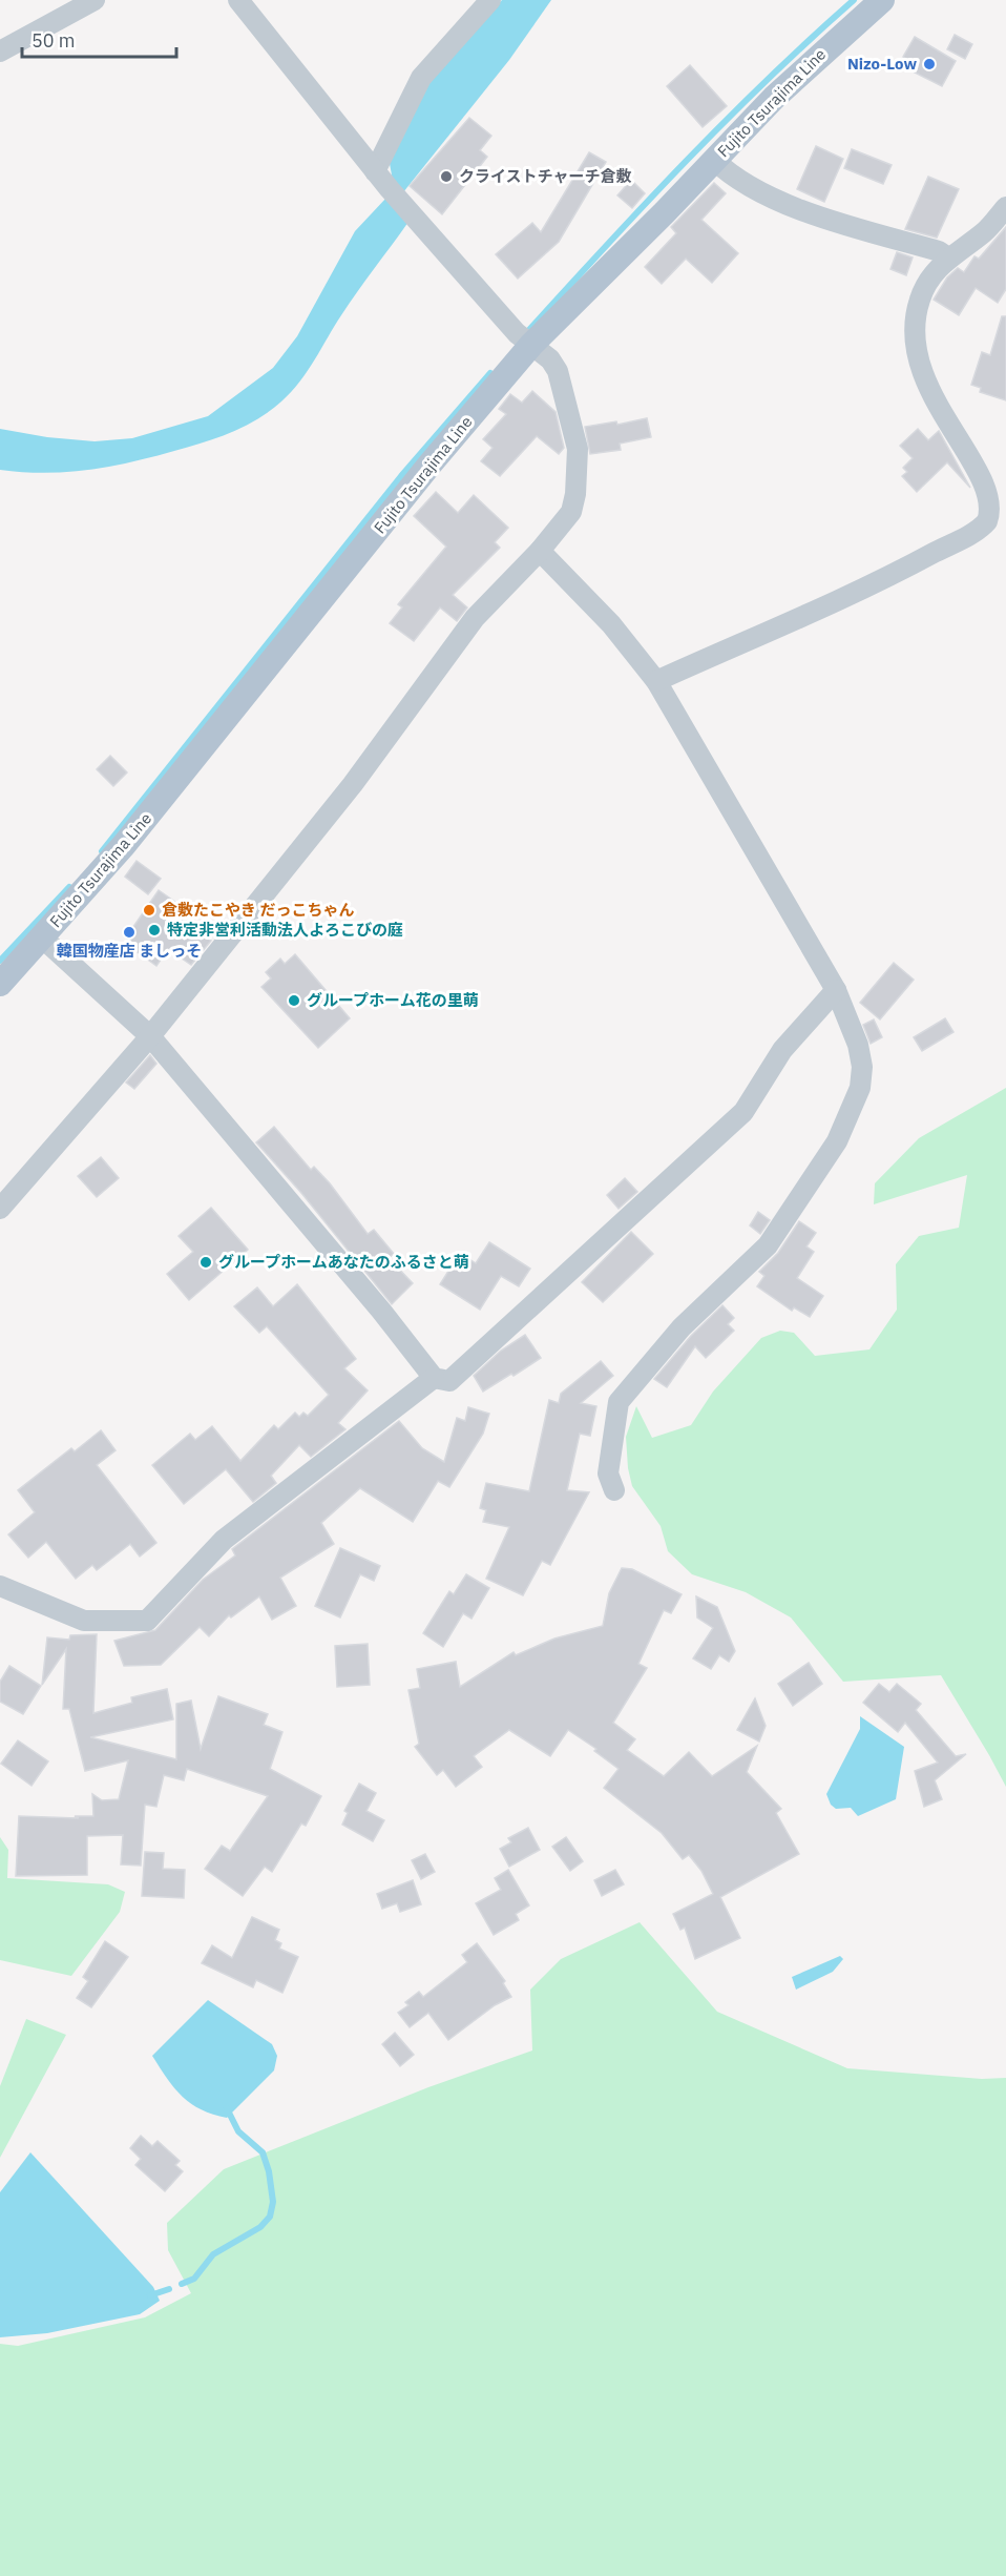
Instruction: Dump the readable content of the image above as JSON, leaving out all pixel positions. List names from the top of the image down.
{
  "streets": {
    "main road": ["Fujito Tsurajima Line"]
  },
  "places": [
    "Nizo-Low",
    "クライストチャーチ倉敷",
    "倉敷たこやき だっこちゃん",
    "特定非営利活動法人よろこびの庭",
    "韓国物産店 ましっそ",
    "グループホーム花の里萌",
    "グループホームあなたのふるさと萌"
  ],
  "scale_bar": "50 m"
}
